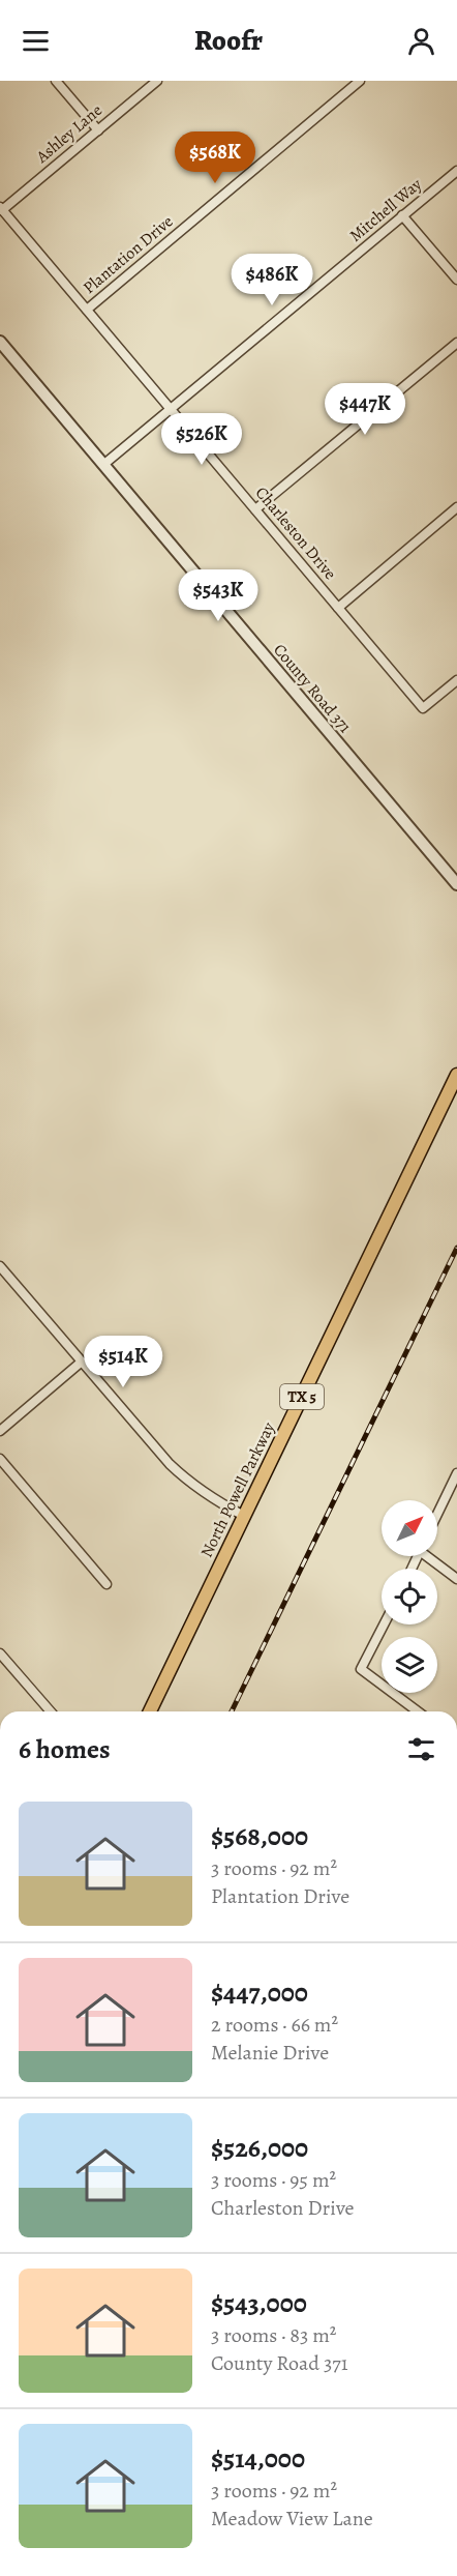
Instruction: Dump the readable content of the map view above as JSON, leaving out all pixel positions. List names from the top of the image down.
{
  "streets": {
    "main road": ["TX 5", "North Powell Parkway"],
    "street": [
      "Ashley Lane",
      "Mitchell Way",
      "Plantation Drive",
      "Charleston Drive",
      "County Road 371"
    ]
  },
  "crossings": [
    ["Ashley Lane", "Charleston Drive"],
    ["Mitchell Way", "Charleston Drive"],
    ["Mitchell Way", "County Road 371"],
    ["Plantation Drive", "Charleston Drive"]
  ],
  "north": "top right",
  "page": {
    "header": "Roofr",
    "price": [
      "$568K",
      "$486K",
      "$447K",
      "$526K",
      "$543K",
      "$514K"
    ],
    "heading": "6 homes",
    "list": [
      {
        "name": "$568,000",
        "note": "3 rooms · 92 m² · Plantation Drive"
      },
      {
        "name": "$447,000",
        "note": "2 rooms · 66 m² · Melanie Drive"
      },
      {
        "name": "$526,000",
        "note": "3 rooms · 95 m² · Charleston Drive"
      },
      {
        "name": "$543,000",
        "note": "3 rooms · 83 m² · County Road 371"
      },
      {
        "name": "$514,000",
        "note": "3 rooms · 92 m² · Meadow View Lane"
      }
    ]
  }
}
